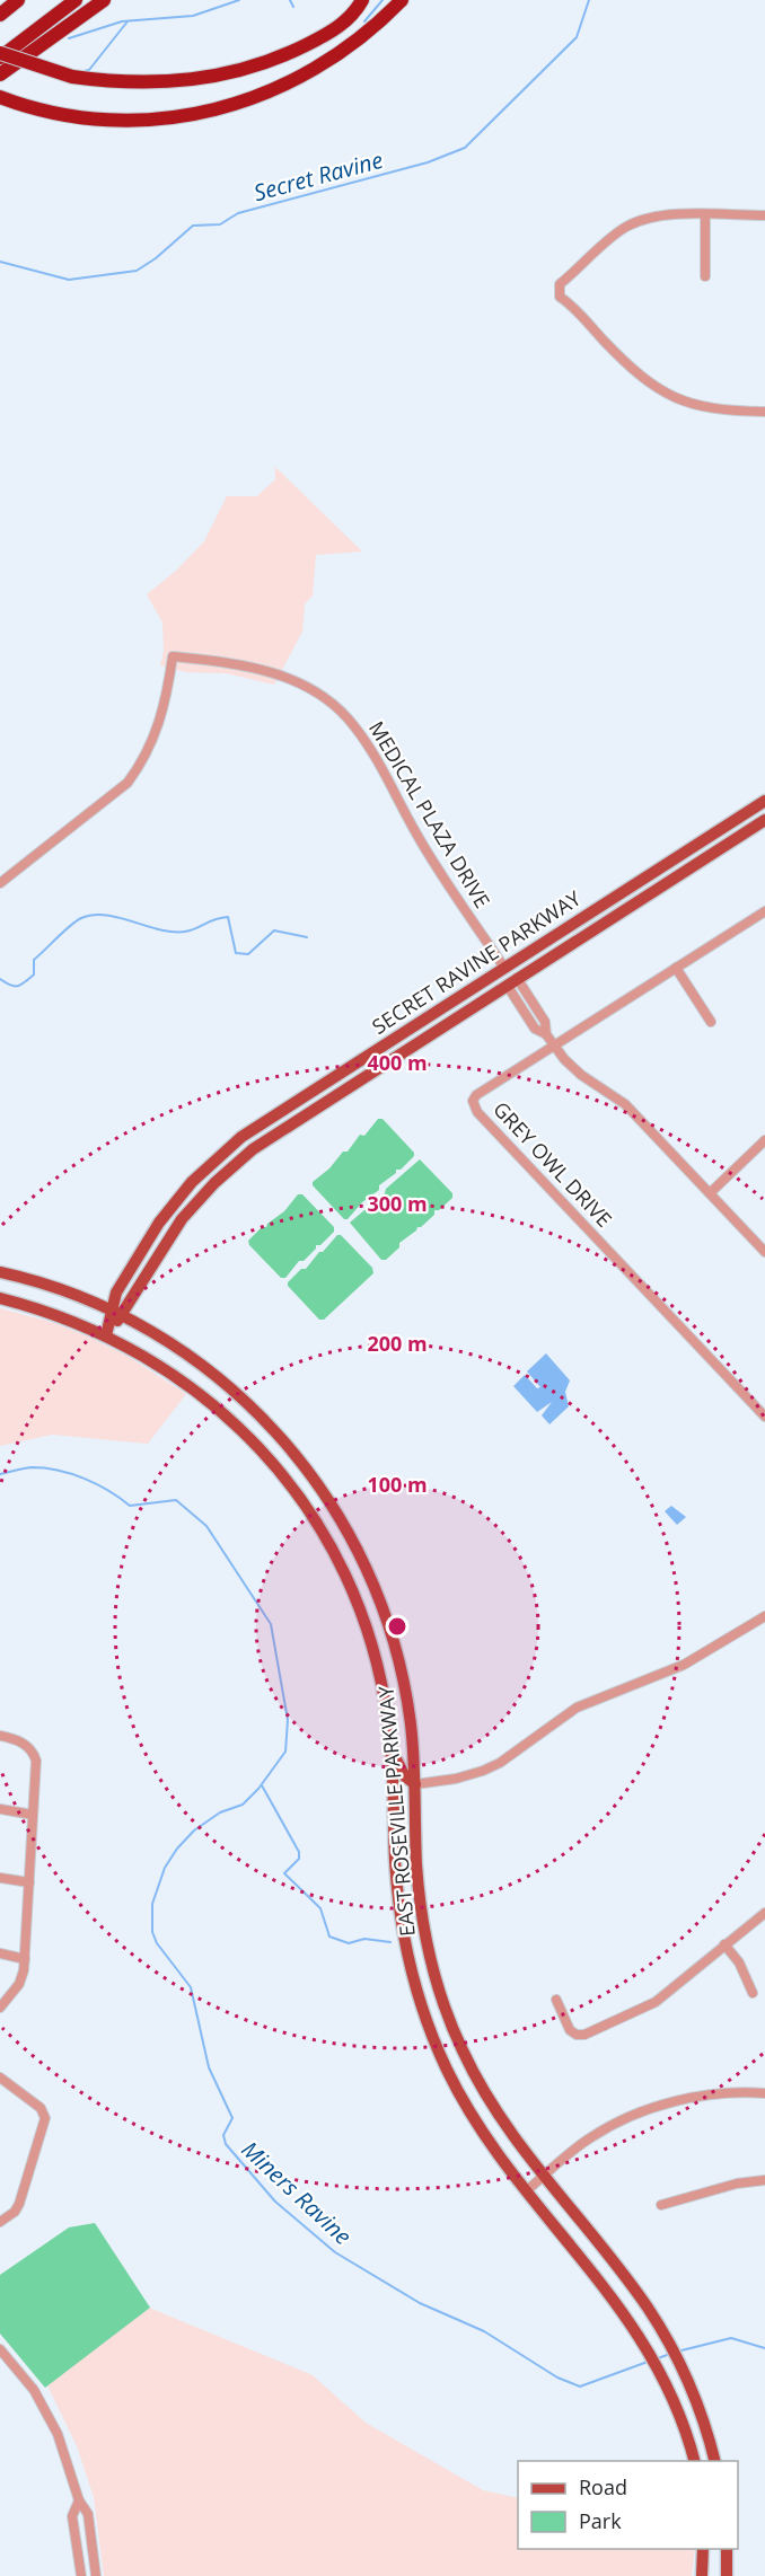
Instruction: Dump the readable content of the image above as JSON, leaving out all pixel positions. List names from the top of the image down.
{
  "streets": {
    "main road": ["SECRET RAVINE PARKWAY", "EAST ROSEVILLE PARKWAY"],
    "street": ["MEDICAL PLAZA DRIVE", "GREY OWL DRIVE"]
  },
  "crossings": [
    ["MEDICAL PLAZA DRIVE", "SECRET RAVINE PARKWAY"],
    ["SECRET RAVINE PARKWAY", "EAST ROSEVILLE PARKWAY"]
  ],
  "water": ["Secret Ravine", "Miners Ravine"],
  "legend": ["Road", "Park"],
  "rings": [
    "400 m",
    "300 m",
    "200 m",
    "100 m"
  ]
}
